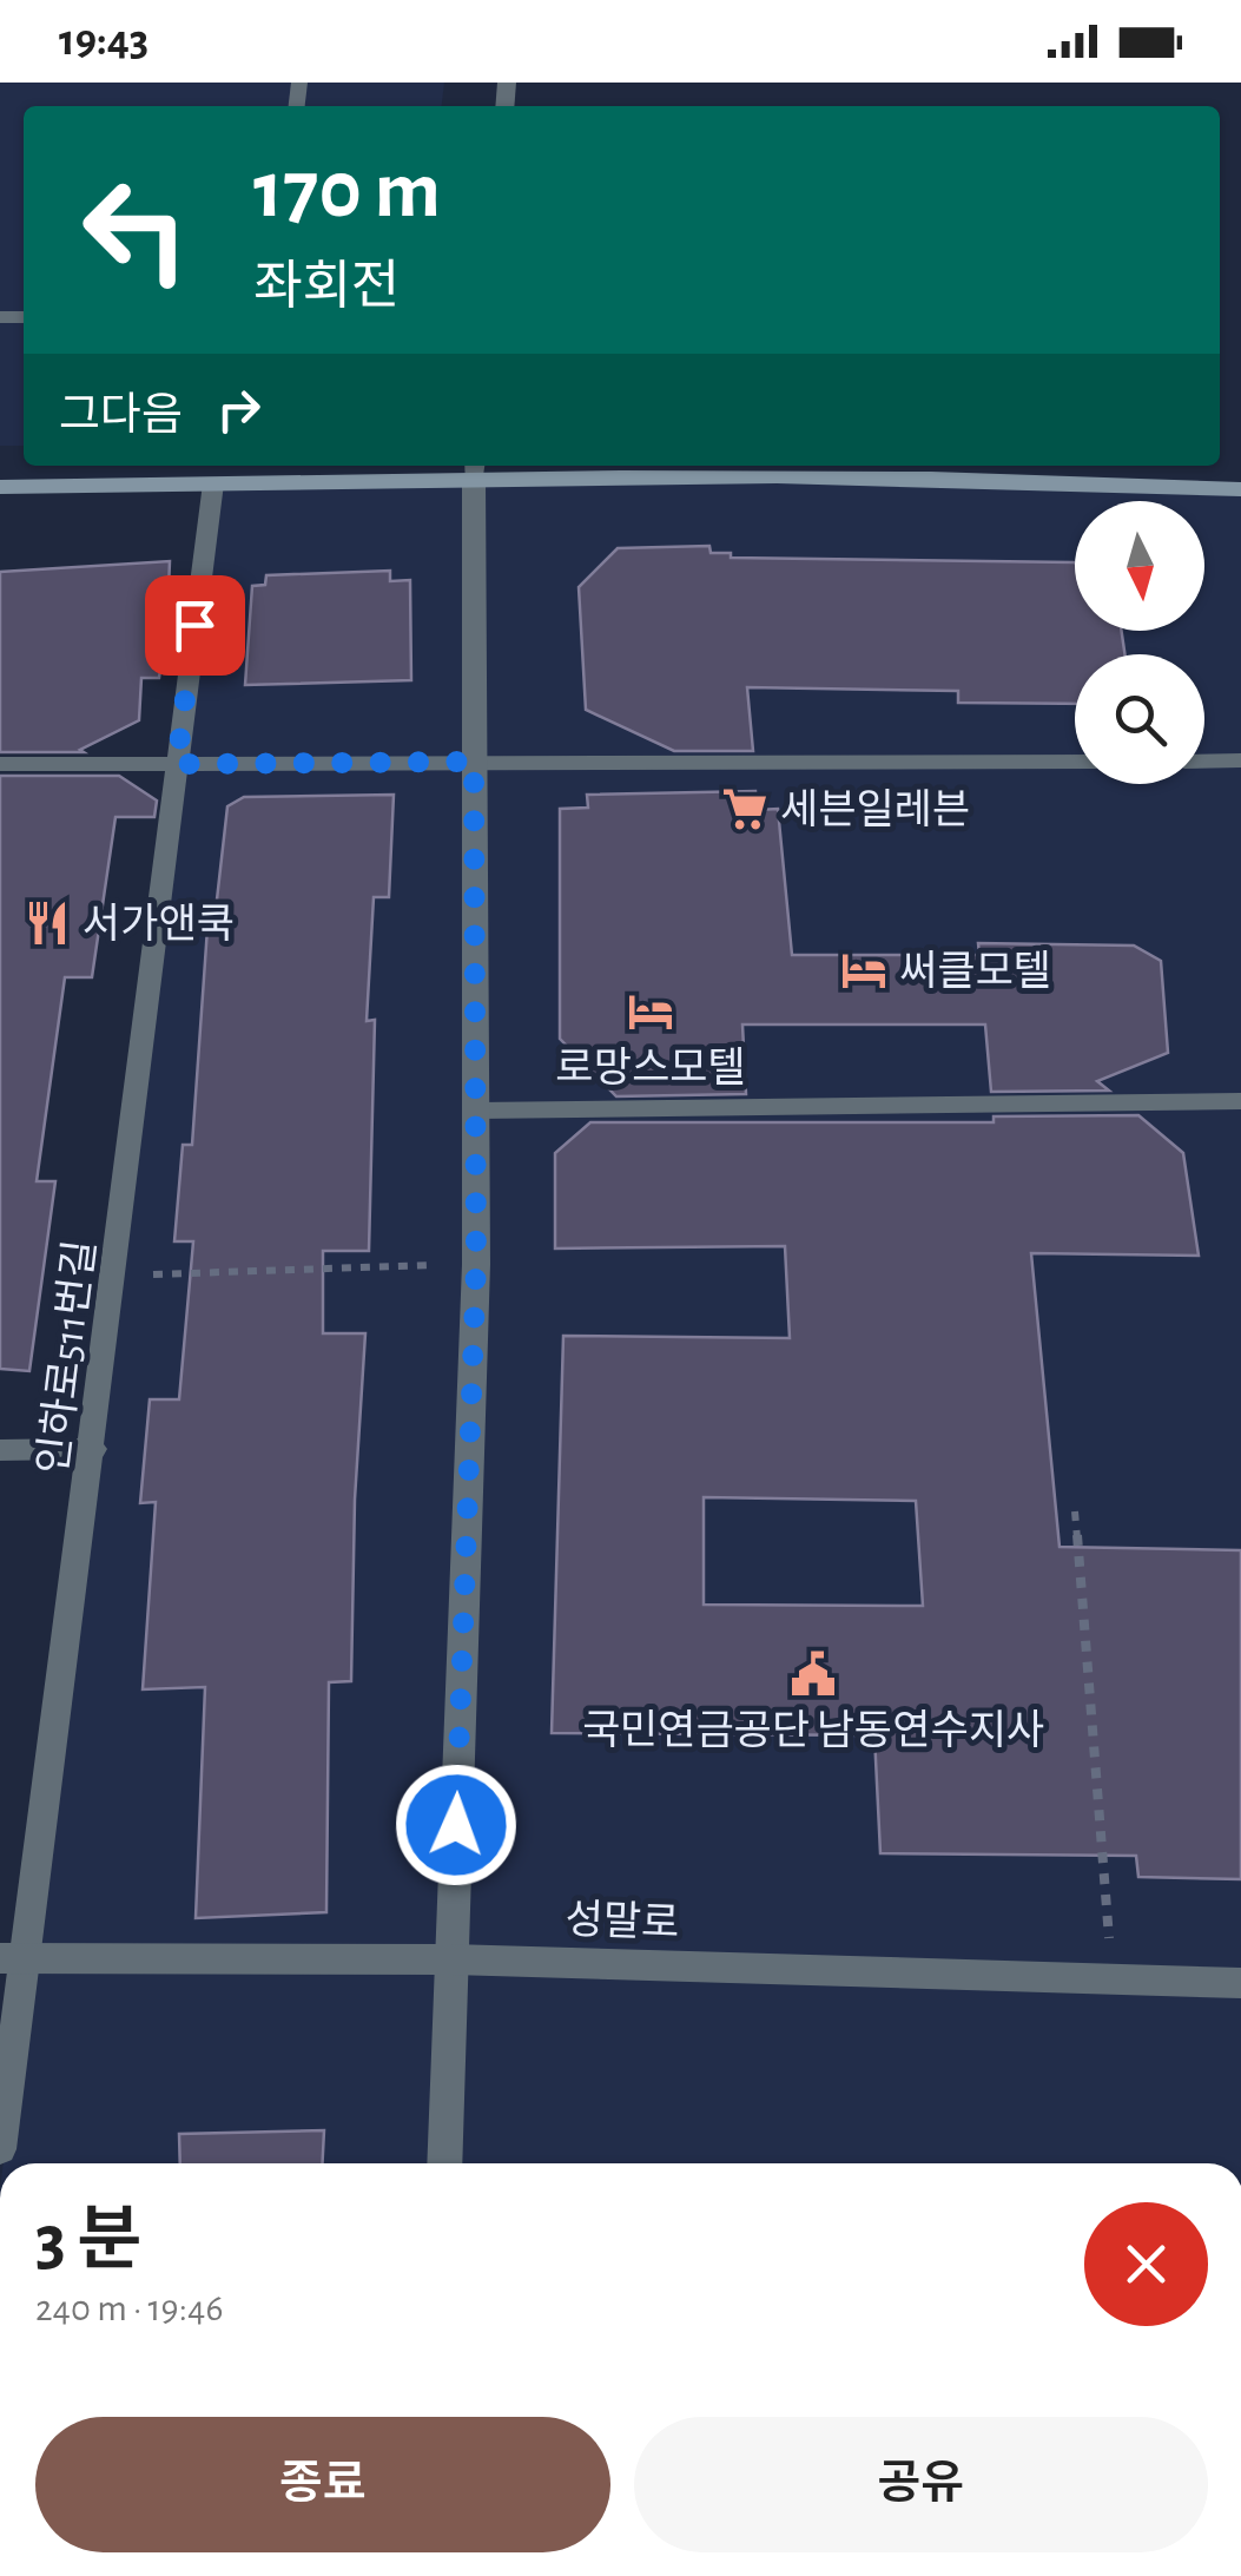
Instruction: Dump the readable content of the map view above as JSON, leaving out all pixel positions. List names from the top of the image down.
{
  "streets": {
    "street": ["성말로"],
    "lane": ["인하로511번길"]
  },
  "crossings": [
    ["인하로511번길", "성말로"]
  ],
  "places": {
    "supermarket": ["세븐일레븐"],
    "restaurant": ["서가앤쿡"],
    "hotel": ["써클모텔", "로망스모텔"],
    "public building": ["국민연금공단 남동연수지사"]
  },
  "north": "bottom",
  "page": {
    "status": "19:43",
    "turn": ["170 m", "좌회전"],
    "then": "그다음",
    "heading": ["3 분", "240 m · 19:46"],
    "buttons": ["종료", "공유"]
  }
}
